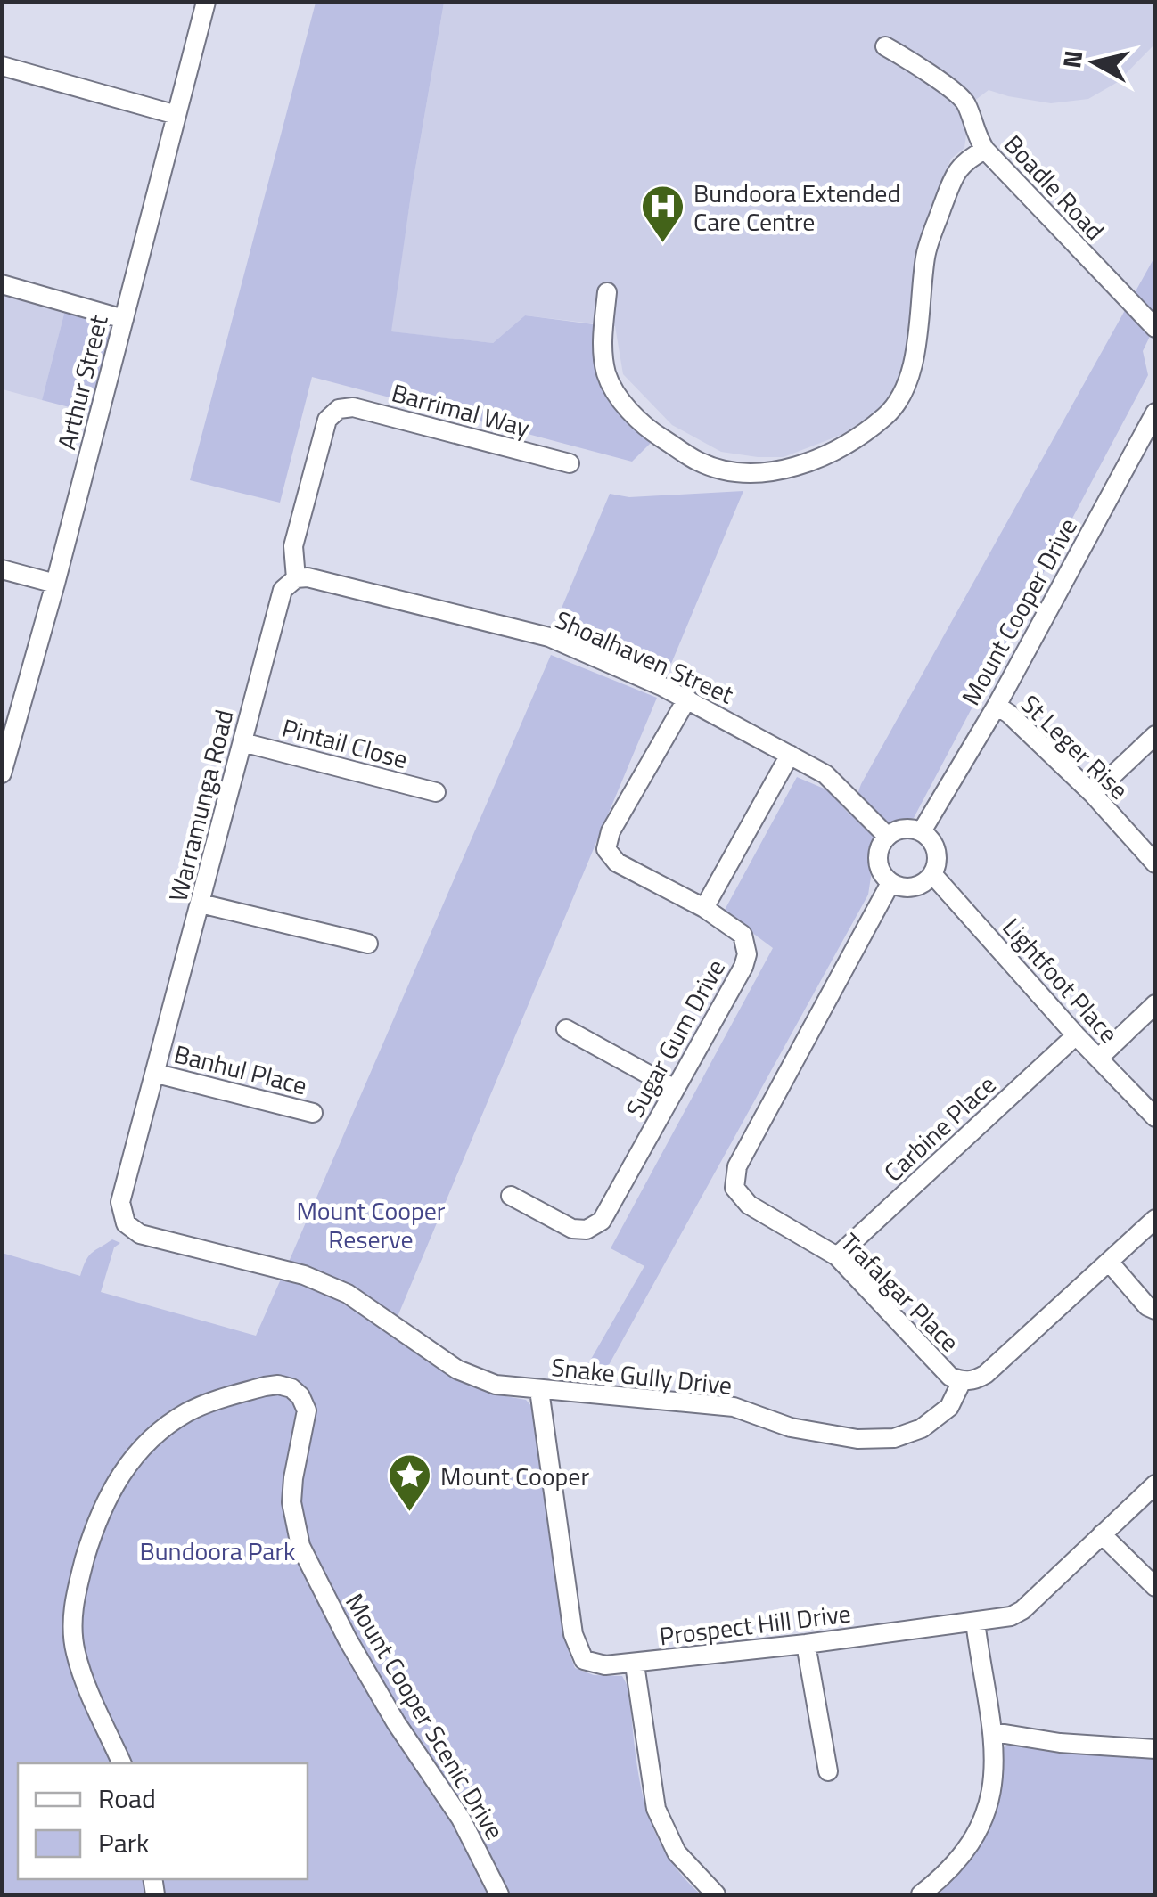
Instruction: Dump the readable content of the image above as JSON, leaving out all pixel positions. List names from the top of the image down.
{
  "streets": {
    "street": [
      "Boadle Road",
      "Arthur Street",
      "Barrimal Way",
      "Mount Cooper Drive",
      "Shoalhaven Street",
      "Pintail Close",
      "St Leger Rise",
      "Warramunga Road",
      "Lightfoot Place",
      "Sugar Gum Drive",
      "Banhul Place",
      "Carbine Place",
      "Trafalgar Place",
      "Snake Gully Drive",
      "Prospect Hill Drive",
      "Mount Cooper Scenic Drive"
    ]
  },
  "crossings": [
    ["Barrimal Way", "Warramunga Road"],
    ["Mount Cooper Drive", "Shoalhaven Street"],
    ["Mount Cooper Drive", "St Leger Rise"],
    ["Mount Cooper Drive", "Lightfoot Place"],
    ["Mount Cooper Drive", "Trafalgar Place"],
    ["Shoalhaven Street", "Warramunga Road"],
    ["Shoalhaven Street", "Lightfoot Place"],
    ["Shoalhaven Street", "Sugar Gum Drive"],
    ["Shoalhaven Street", "Trafalgar Place"],
    ["Pintail Close", "Warramunga Road"],
    ["Warramunga Road", "Banhul Place"],
    ["Warramunga Road", "Snake Gully Drive"],
    ["Lightfoot Place", "Carbine Place"],
    ["Lightfoot Place", "Trafalgar Place"],
    ["Carbine Place", "Trafalgar Place"],
    ["Trafalgar Place", "Snake Gully Drive"],
    ["Snake Gully Drive", "Prospect Hill Drive"]
  ],
  "parks": ["Mount Cooper Reserve", "Bundoora Park"],
  "places": {
    "hospital": ["Bundoora Extended Care Centre"],
    "place": ["Mount Cooper"]
  },
  "legend": ["Road", "Park"],
  "north": "left"
}
